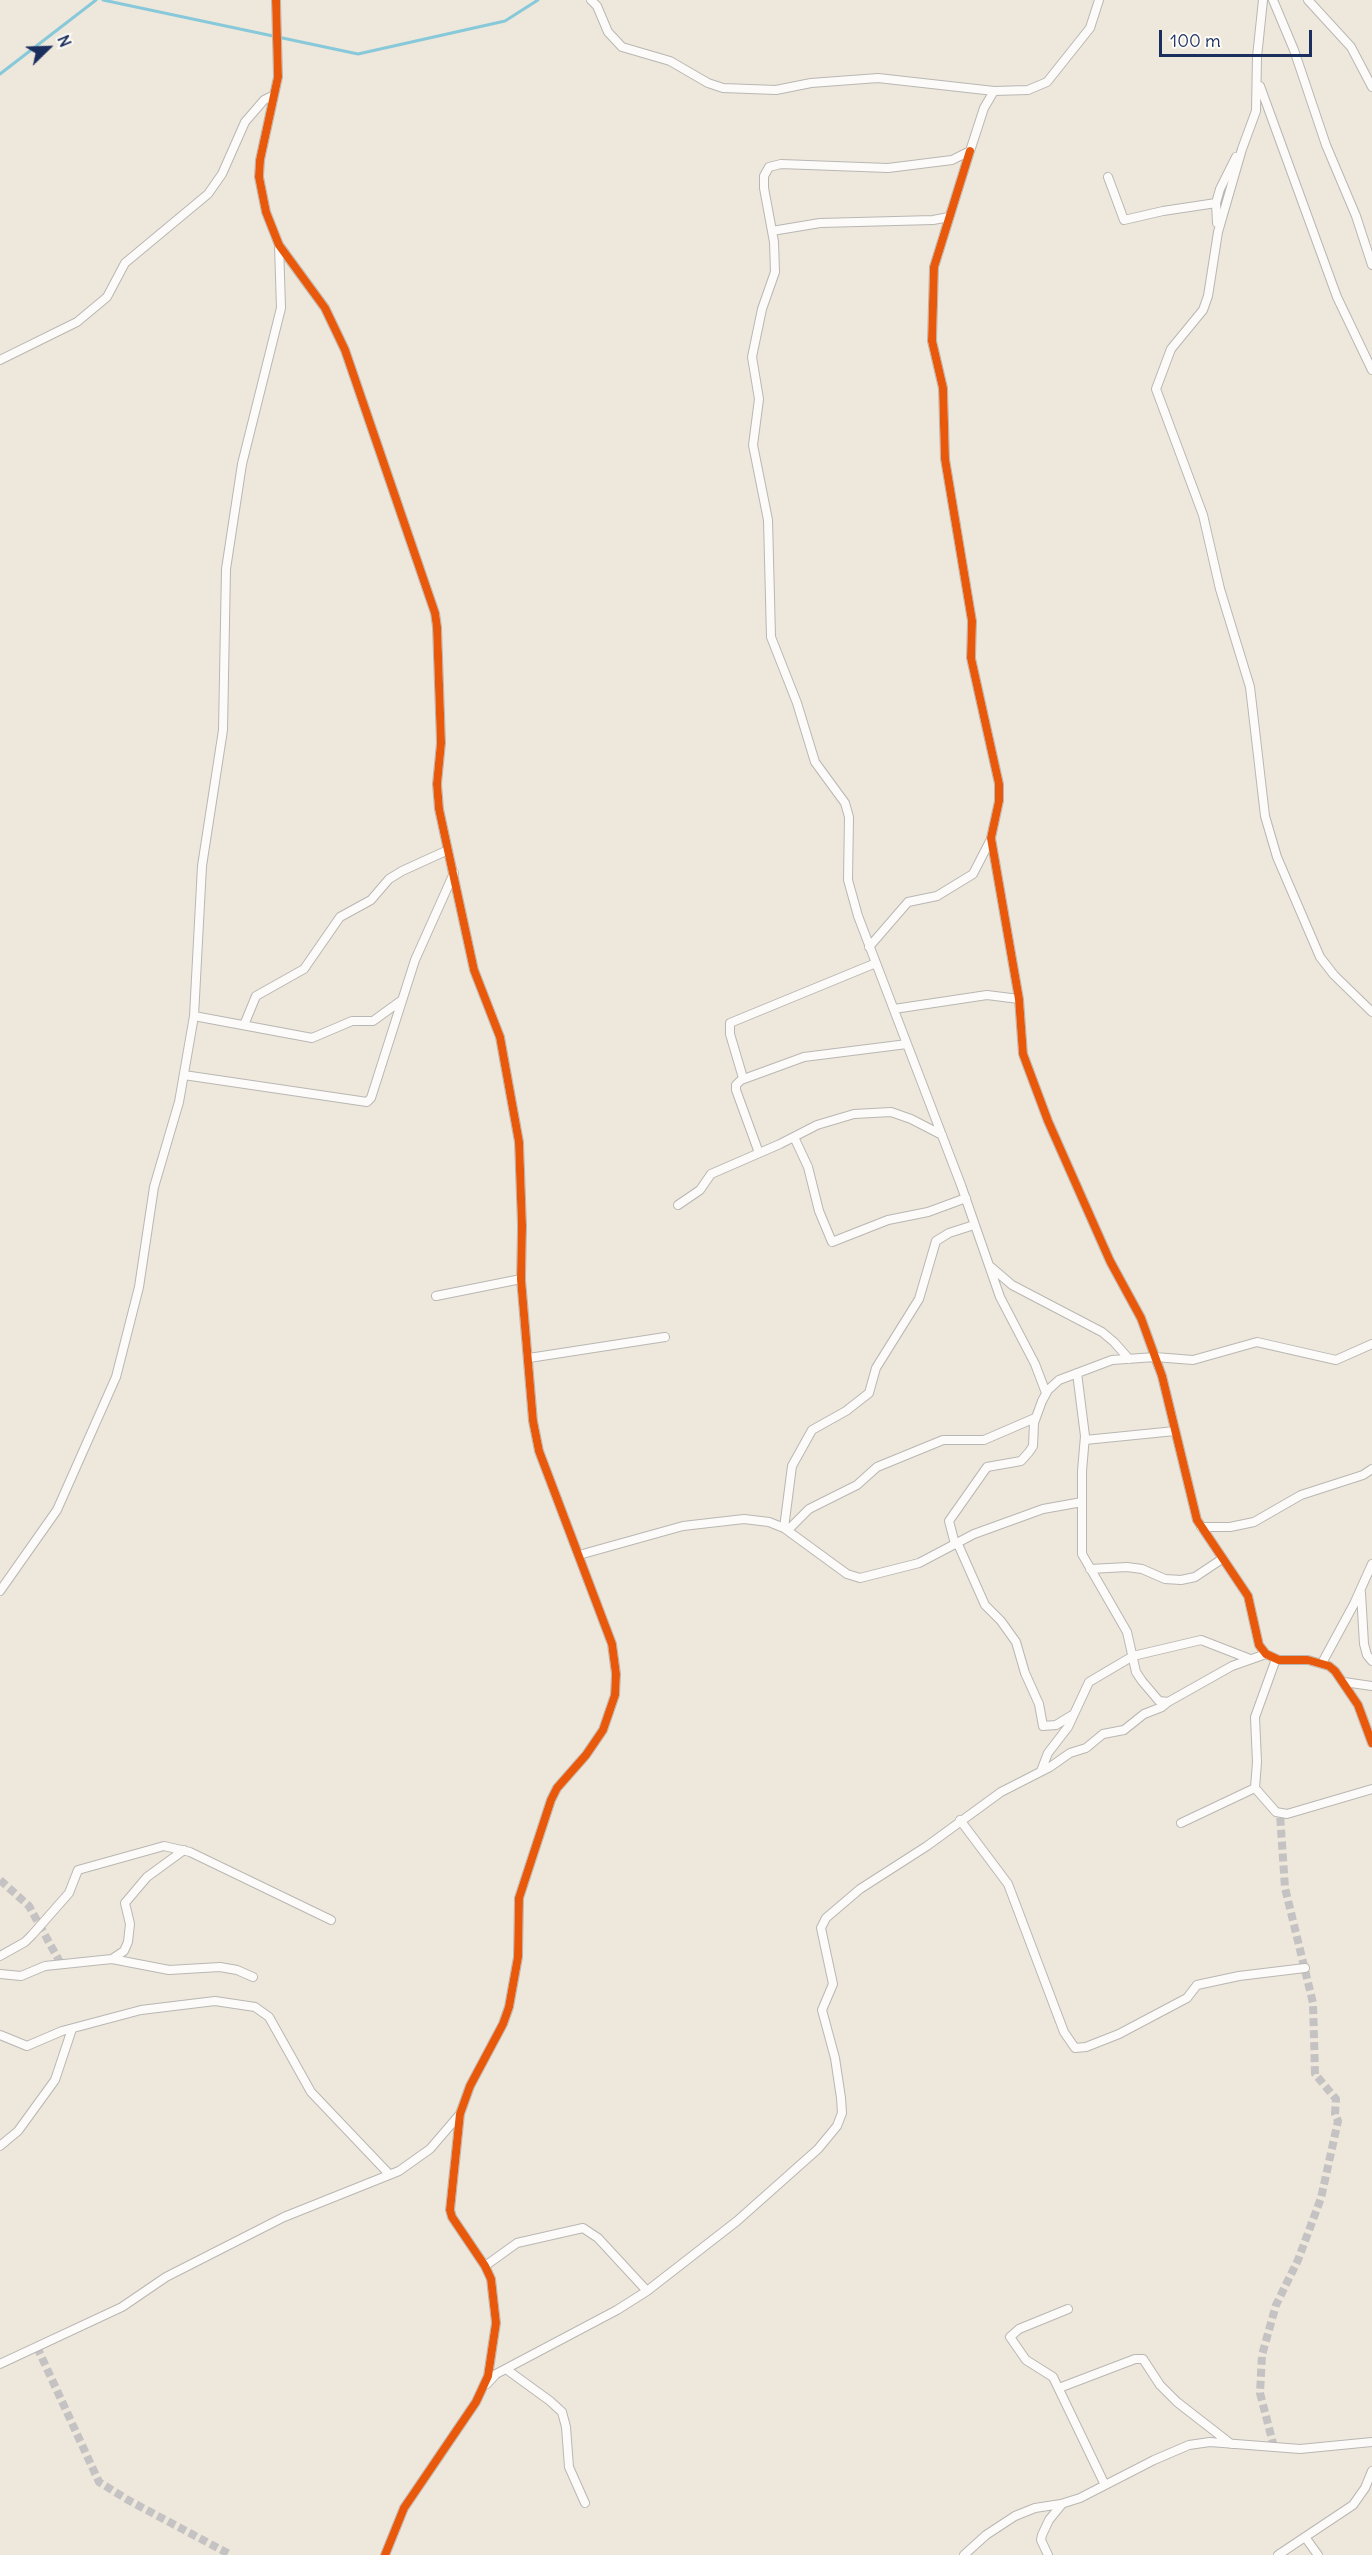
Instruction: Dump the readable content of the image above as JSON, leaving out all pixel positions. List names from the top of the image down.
{
  "scale_bar": "100 m",
  "north": "top right"
}
